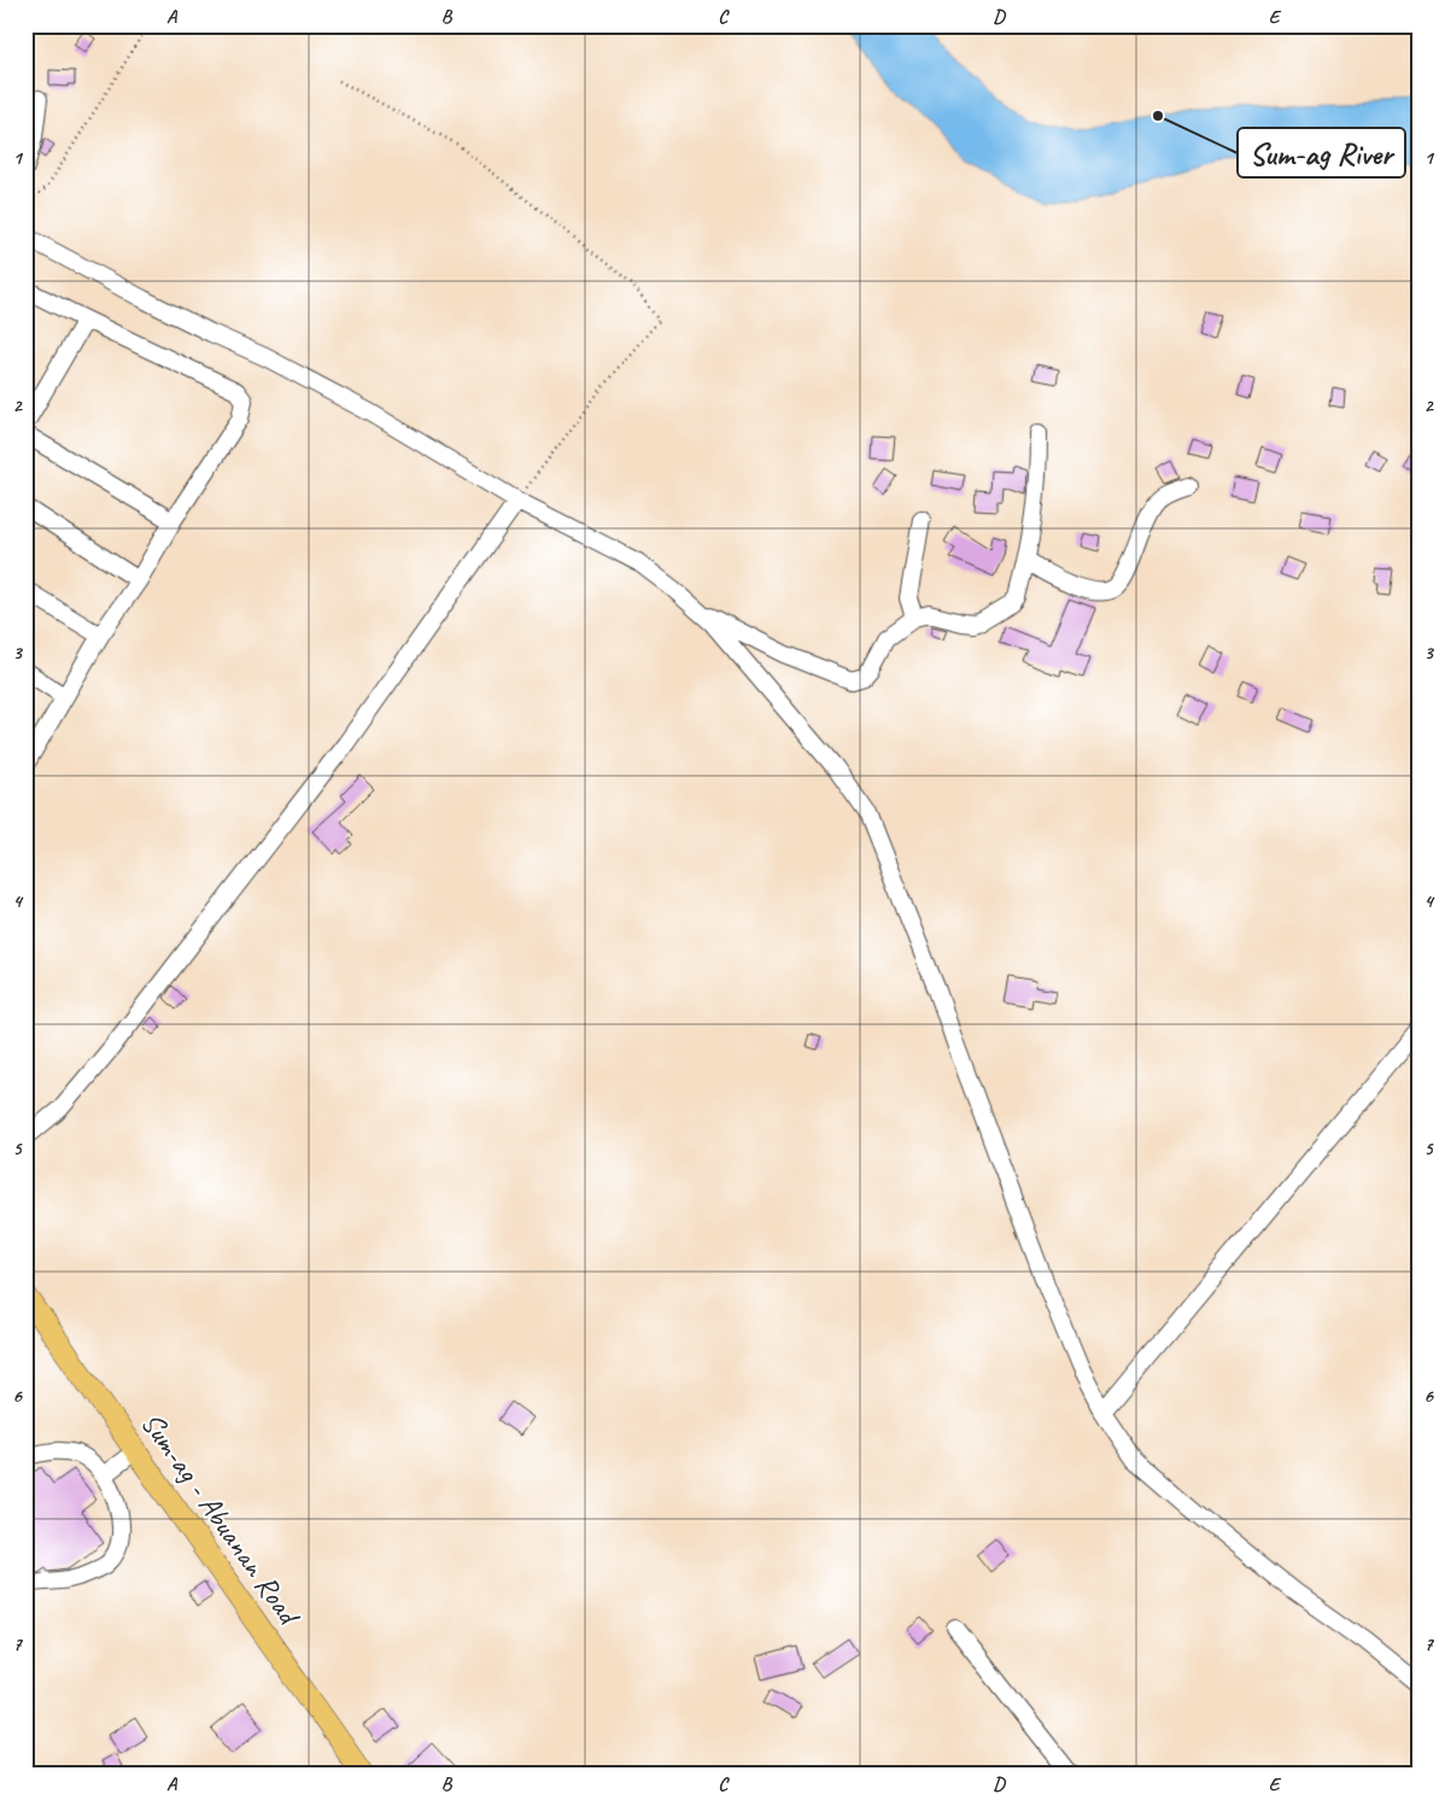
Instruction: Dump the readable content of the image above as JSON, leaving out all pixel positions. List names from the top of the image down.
{
  "streets": {
    "main road": ["Sum-ag - Abuanan Road"]
  },
  "places": ["Sum-ag River"],
  "grid": {
    "columns": [
      "A",
      "B",
      "C",
      "D",
      "E"
    ],
    "rows": [
      "1",
      "2",
      "3",
      "4",
      "5",
      "6",
      "7"
    ]
  }
}
